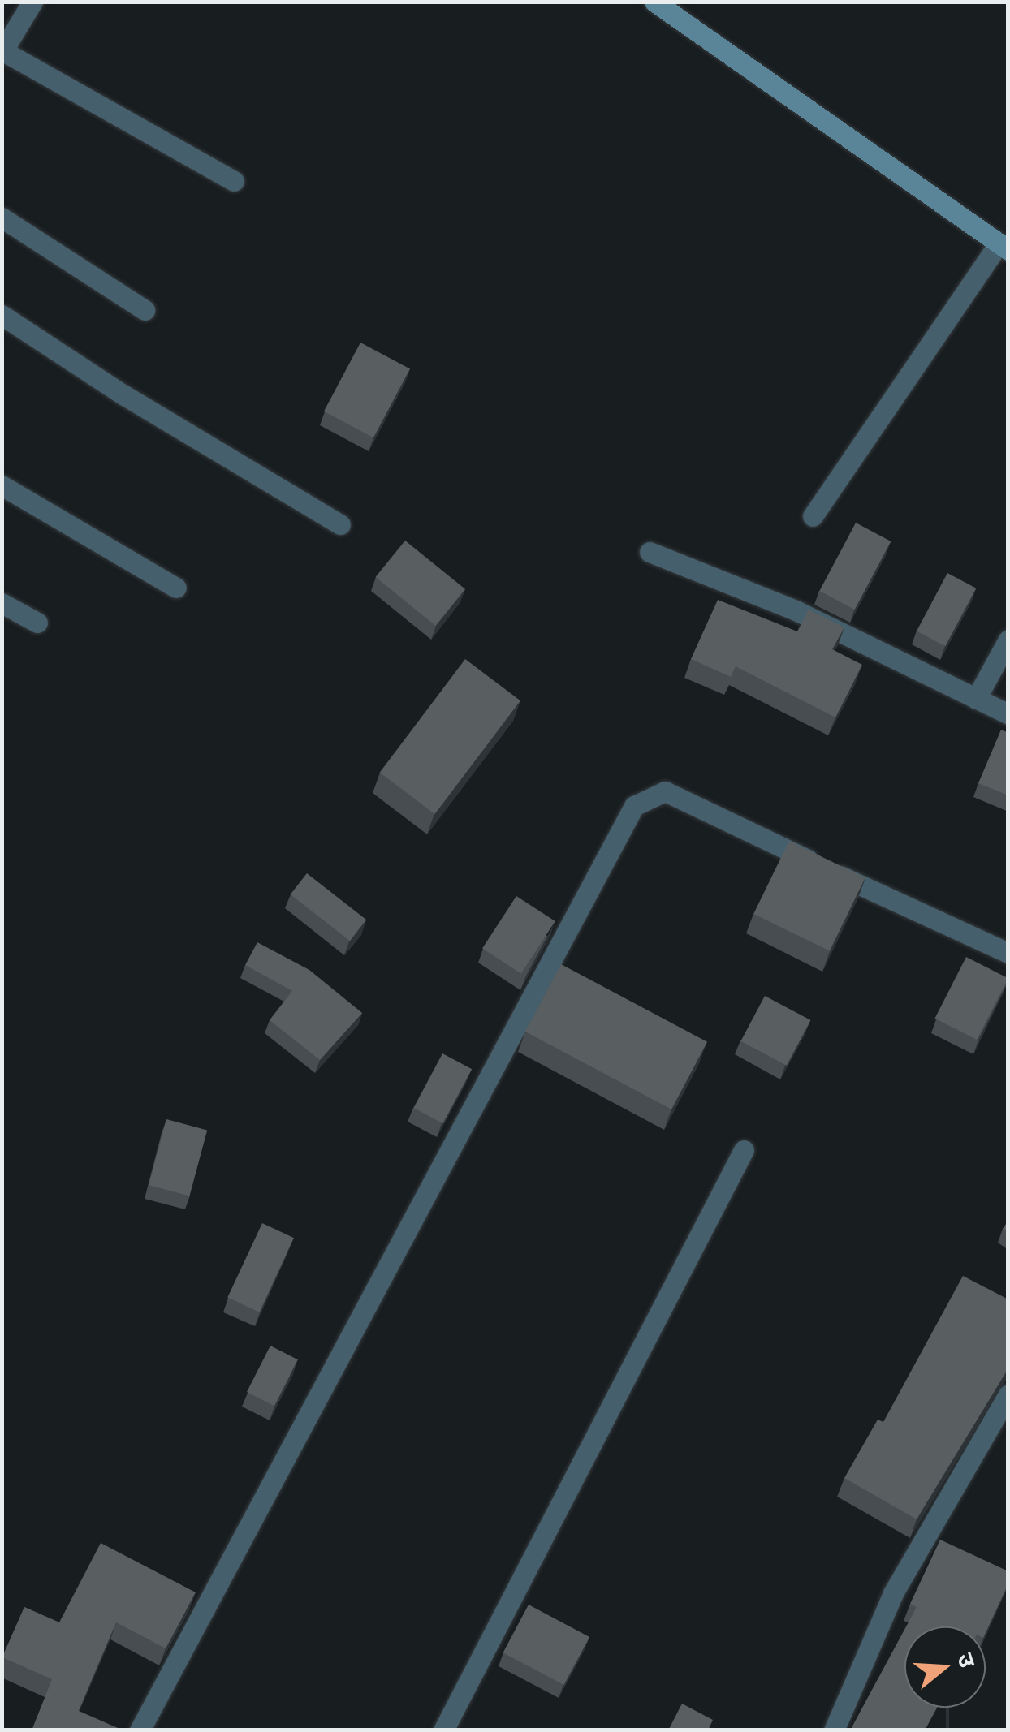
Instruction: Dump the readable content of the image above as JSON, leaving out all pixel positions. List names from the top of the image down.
{
  "north": "right"
}
